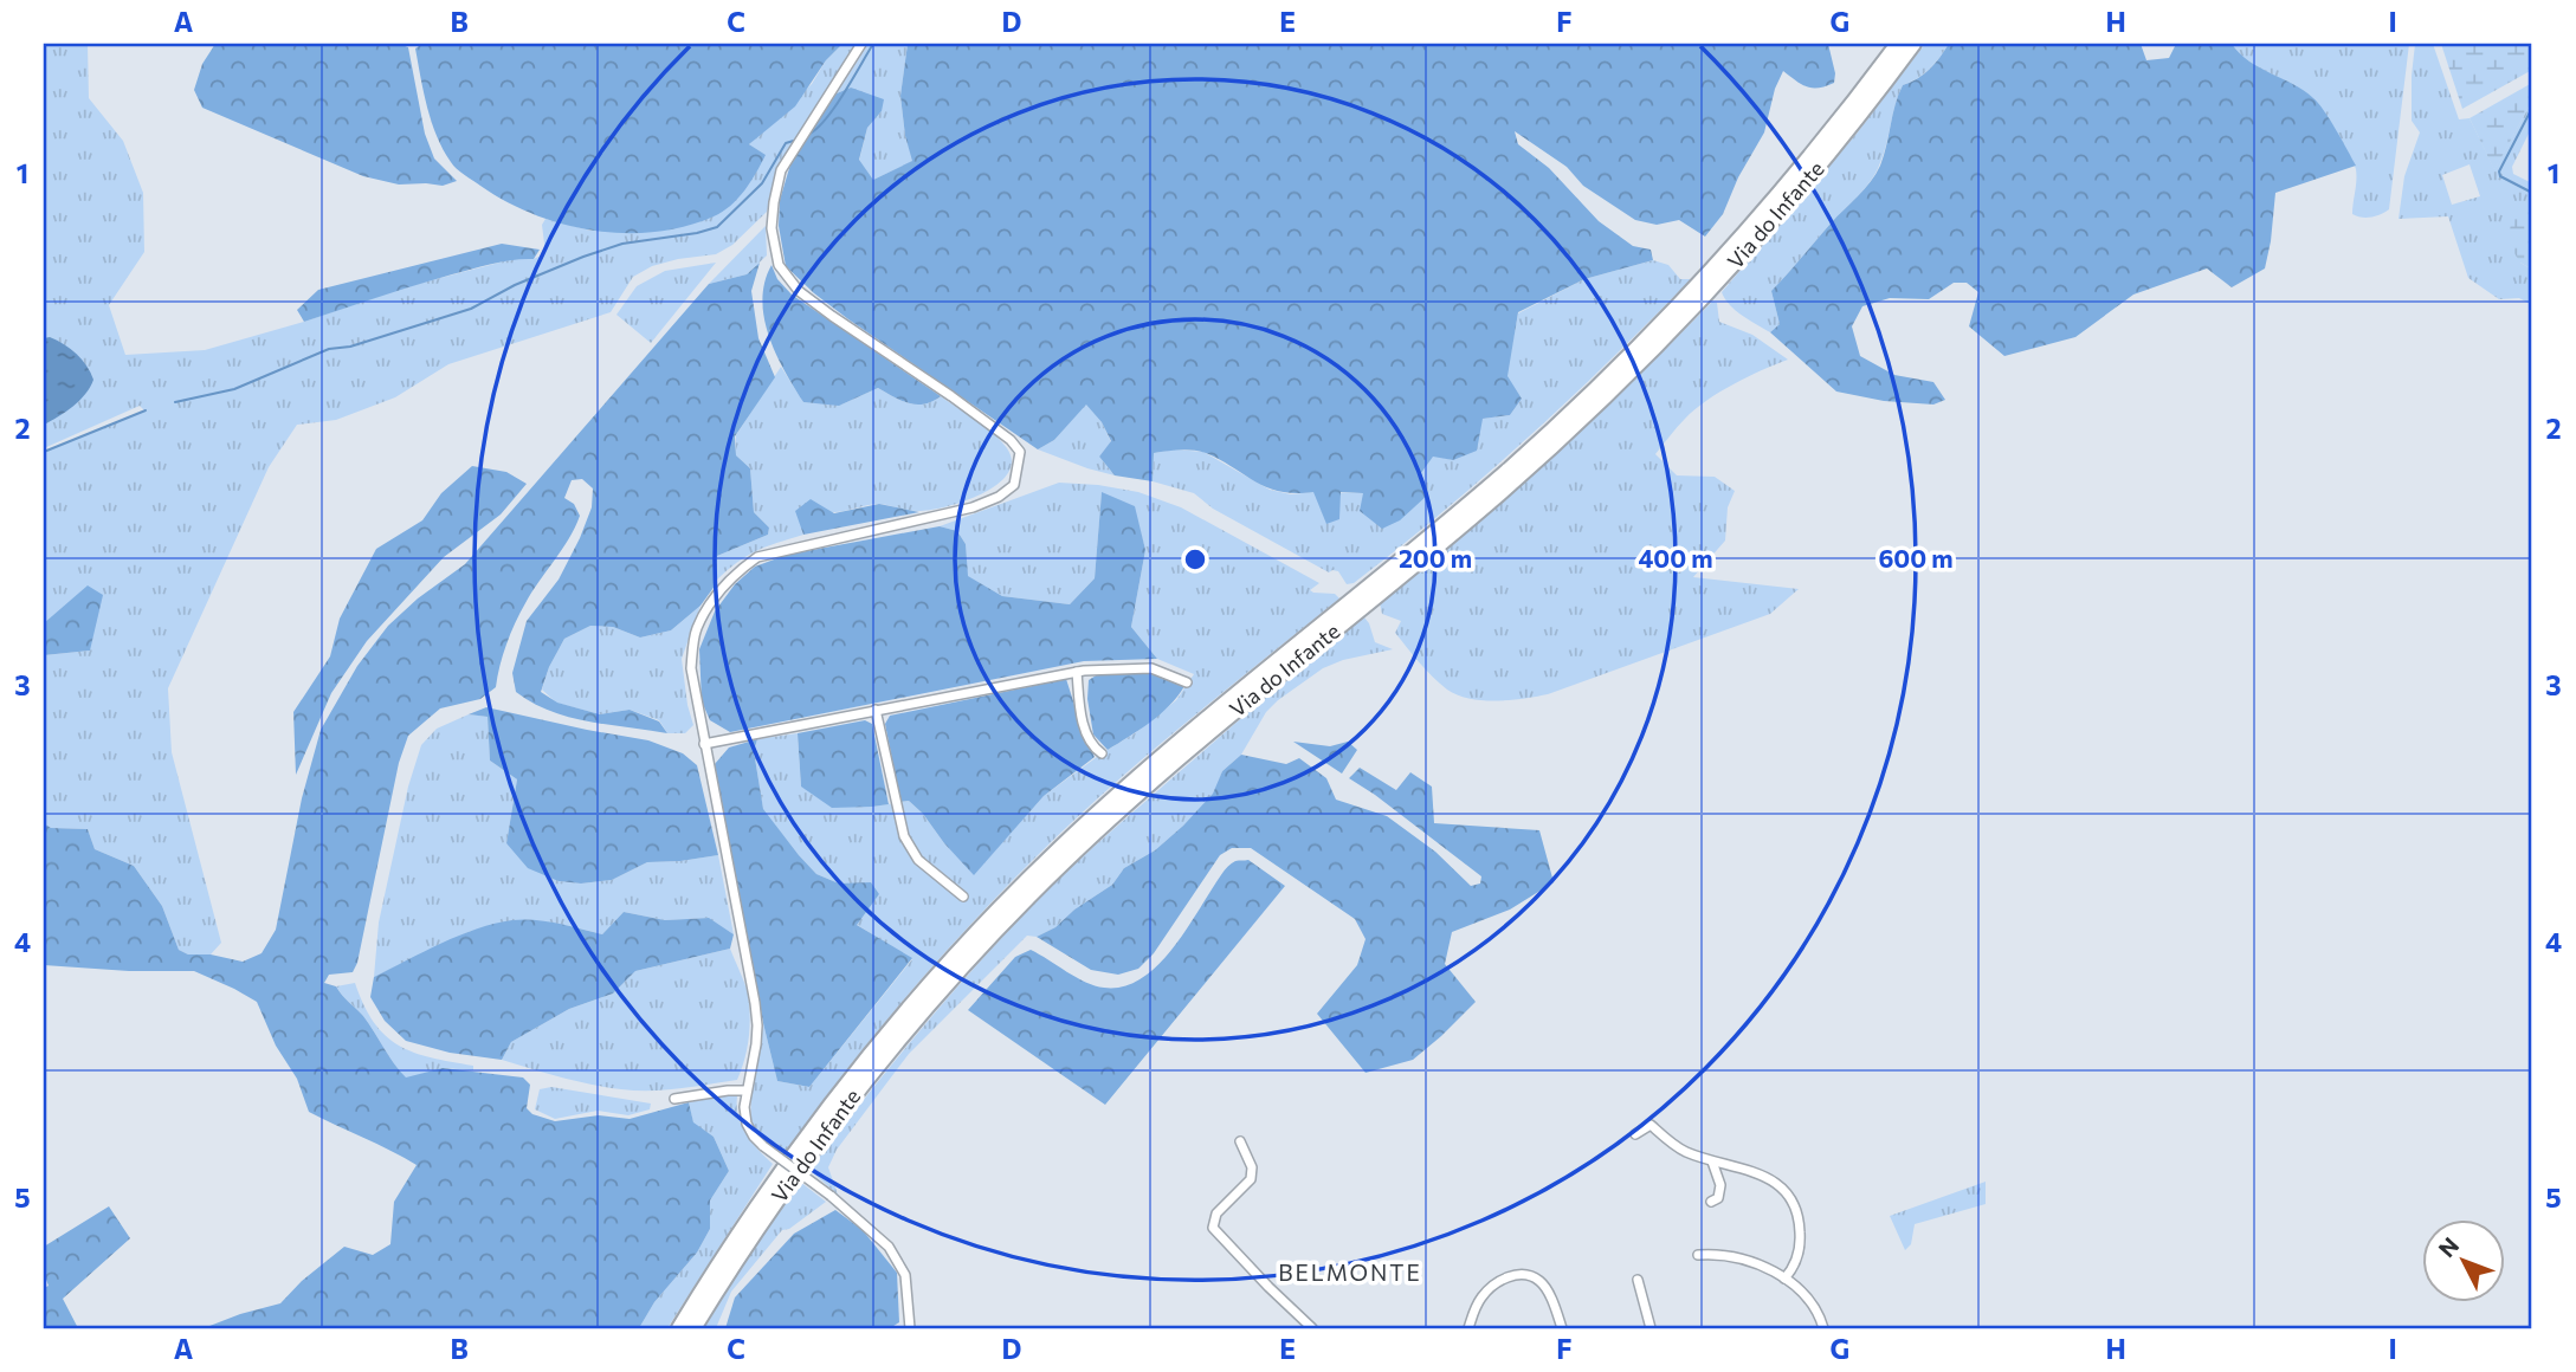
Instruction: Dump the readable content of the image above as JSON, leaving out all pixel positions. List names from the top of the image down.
{
  "streets": {
    "highway": ["Via do Infante"]
  },
  "districts": ["BELMONTE"],
  "north": "top left",
  "grid": {
    "columns": [
      "A",
      "B",
      "C",
      "D",
      "E",
      "F",
      "G",
      "H",
      "I"
    ],
    "rows": [
      "1",
      "2",
      "3",
      "4",
      "5"
    ]
  },
  "rings": ["200 m", "400 m", "600 m"]
}
